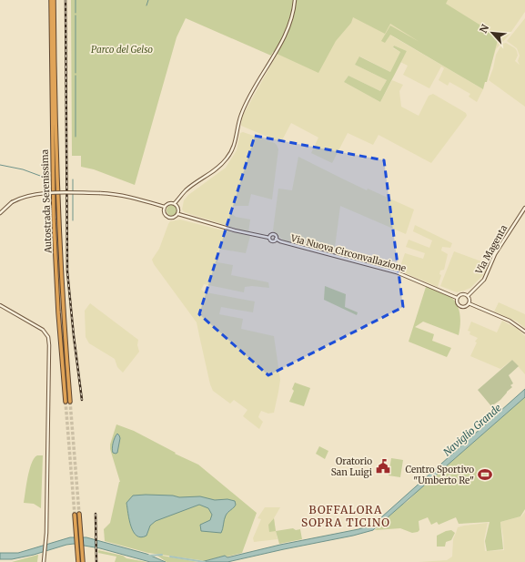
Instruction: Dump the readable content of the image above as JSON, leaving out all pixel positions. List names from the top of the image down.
{
  "streets": {
    "highway": ["Autostrada Serenissima"],
    "street": ["Via Magenta", "Via Nuova Circonvallazione"]
  },
  "crossings": [
    ["Via Magenta", "Via Nuova Circonvallazione"]
  ],
  "districts": ["BOFFALORA SOPRA TICINO"],
  "water": ["Naviglio Grande"],
  "parks": ["Parco del Gelso"],
  "places": {
    "public building": ["Oratorio San Luigi"],
    "sports": ["Centro Sportivo \"Umberto Re\""]
  },
  "north": "top left"
}
